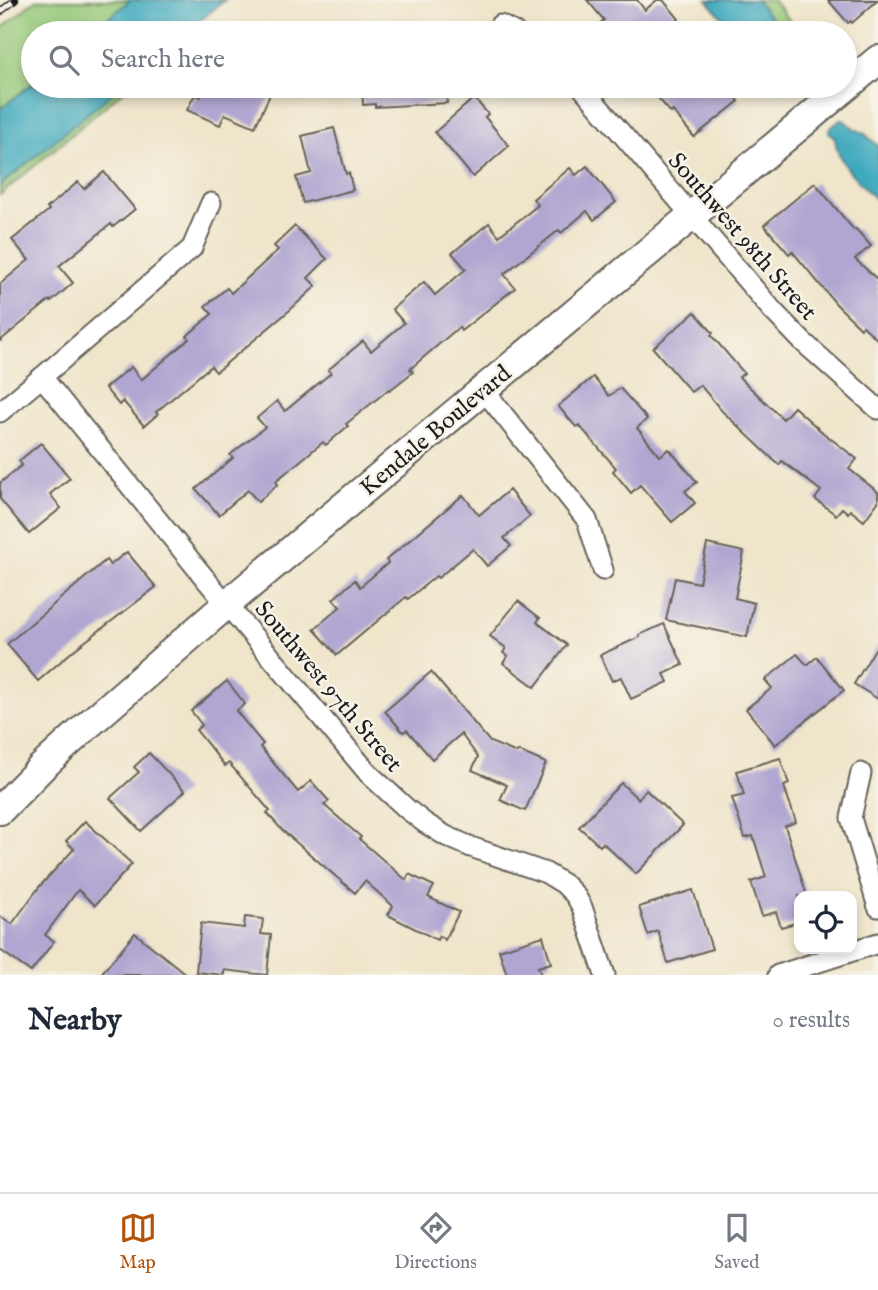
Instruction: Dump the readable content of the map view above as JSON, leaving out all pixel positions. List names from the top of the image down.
{
  "streets": {
    "street": ["Southwest 98th Street", "Kendale Boulevard", "Southwest 97th Street"]
  },
  "crossings": [
    ["Southwest 98th Street", "Kendale Boulevard"],
    ["Kendale Boulevard", "Southwest 97th Street"]
  ],
  "page": {
    "search": "Search here",
    "heading": ["Nearby", "0 results"],
    "nav": ["Map", "Directions", "Saved"]
  }
}
